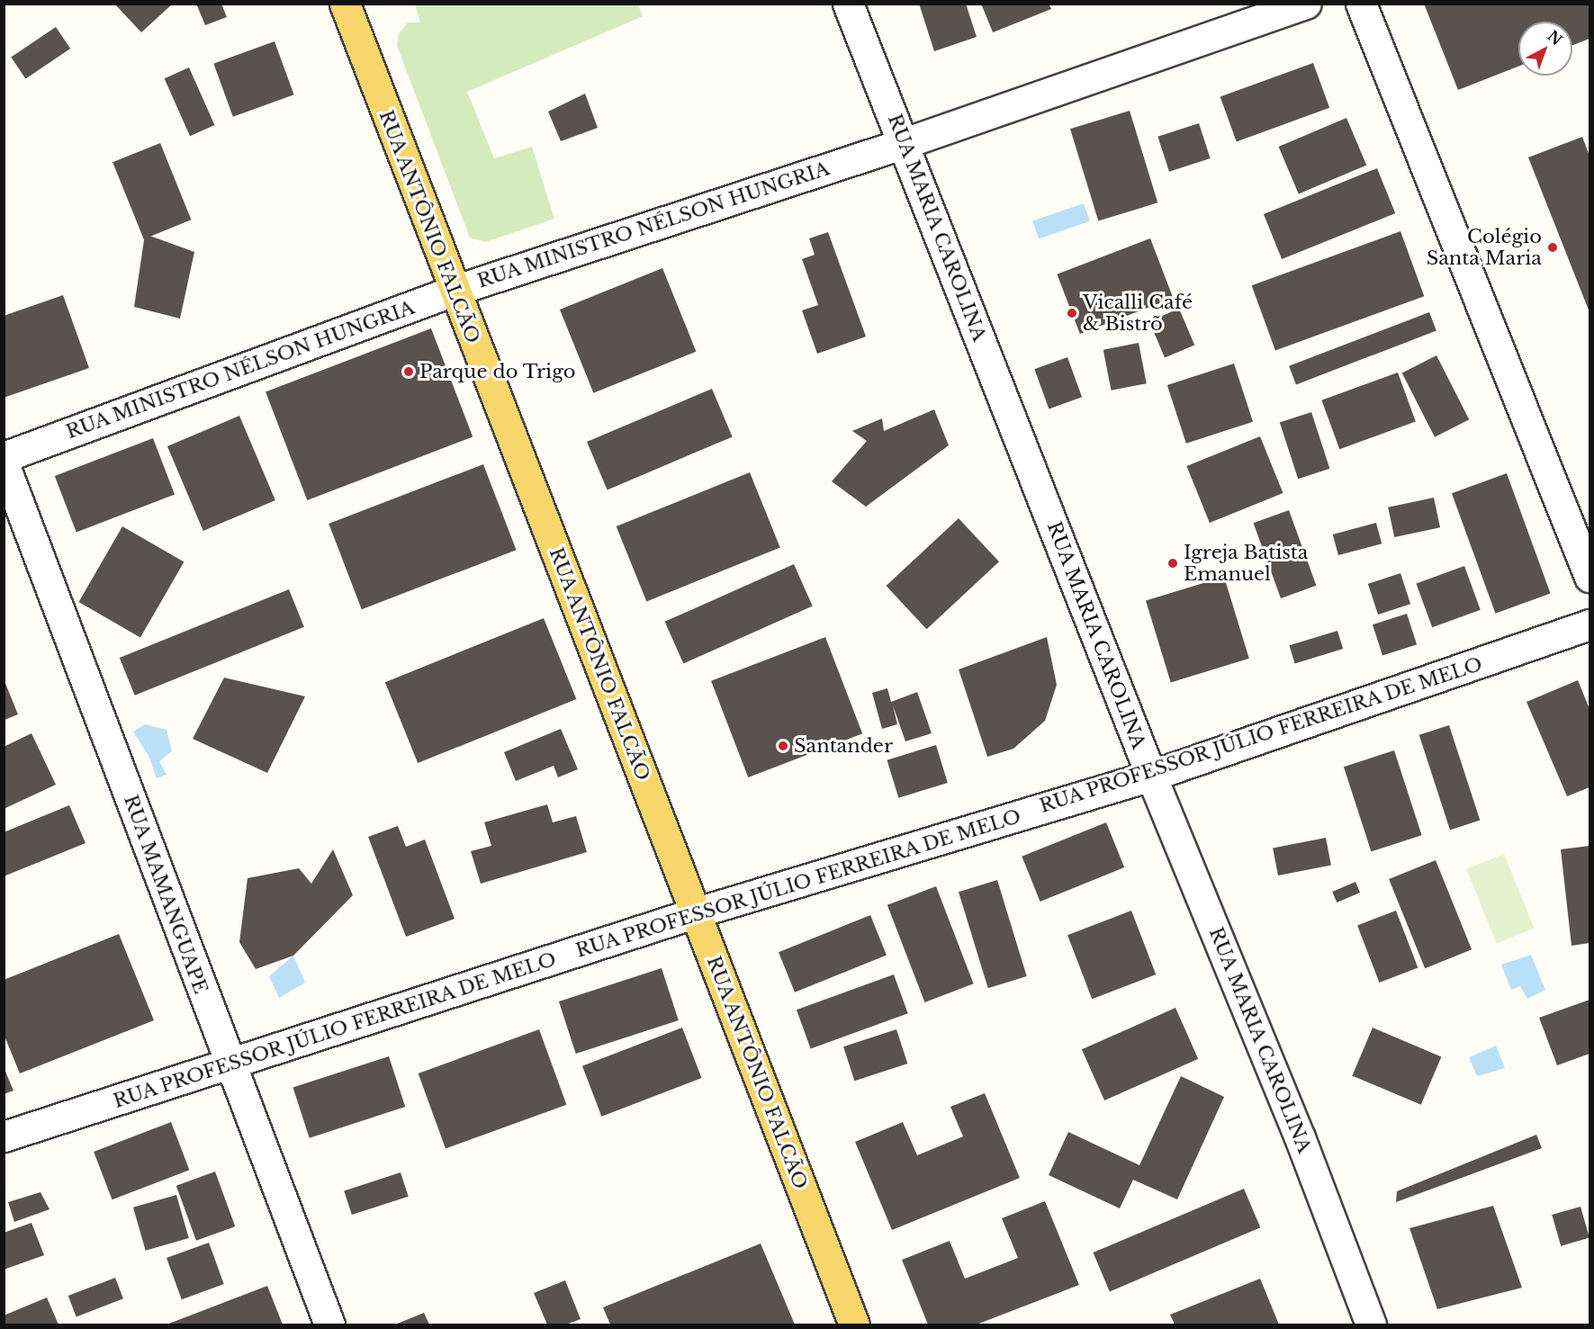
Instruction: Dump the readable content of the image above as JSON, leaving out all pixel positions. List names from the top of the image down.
{
  "streets": {
    "main road": ["RUA ANTÔNIO FALCÃO"],
    "street": [
      "RUA MINISTRO NÉLSON HUNGRIA",
      "RUA MARIA CAROLINA",
      "RUA PROFESSOR JÚLIO FERREIRA DE MELO",
      "RUA MAMANGUAPE"
    ]
  },
  "crossings": [
    ["RUA MINISTRO NÉLSON HUNGRIA", "RUA ANTÔNIO FALCÃO"],
    ["RUA MINISTRO NÉLSON HUNGRIA", "RUA MARIA CAROLINA"],
    ["RUA ANTÔNIO FALCÃO", "RUA PROFESSOR JÚLIO FERREIRA DE MELO"],
    ["RUA MARIA CAROLINA", "RUA PROFESSOR JÚLIO FERREIRA DE MELO"],
    ["RUA PROFESSOR JÚLIO FERREIRA DE MELO", "RUA MAMANGUAPE"]
  ],
  "places": [
    "Colégio Santa Maria",
    "Vicalli Café & Bistrõ",
    "Parque do Trigo",
    "Igreja Batista Emanuel",
    "Santander"
  ],
  "north": "top right"
}
